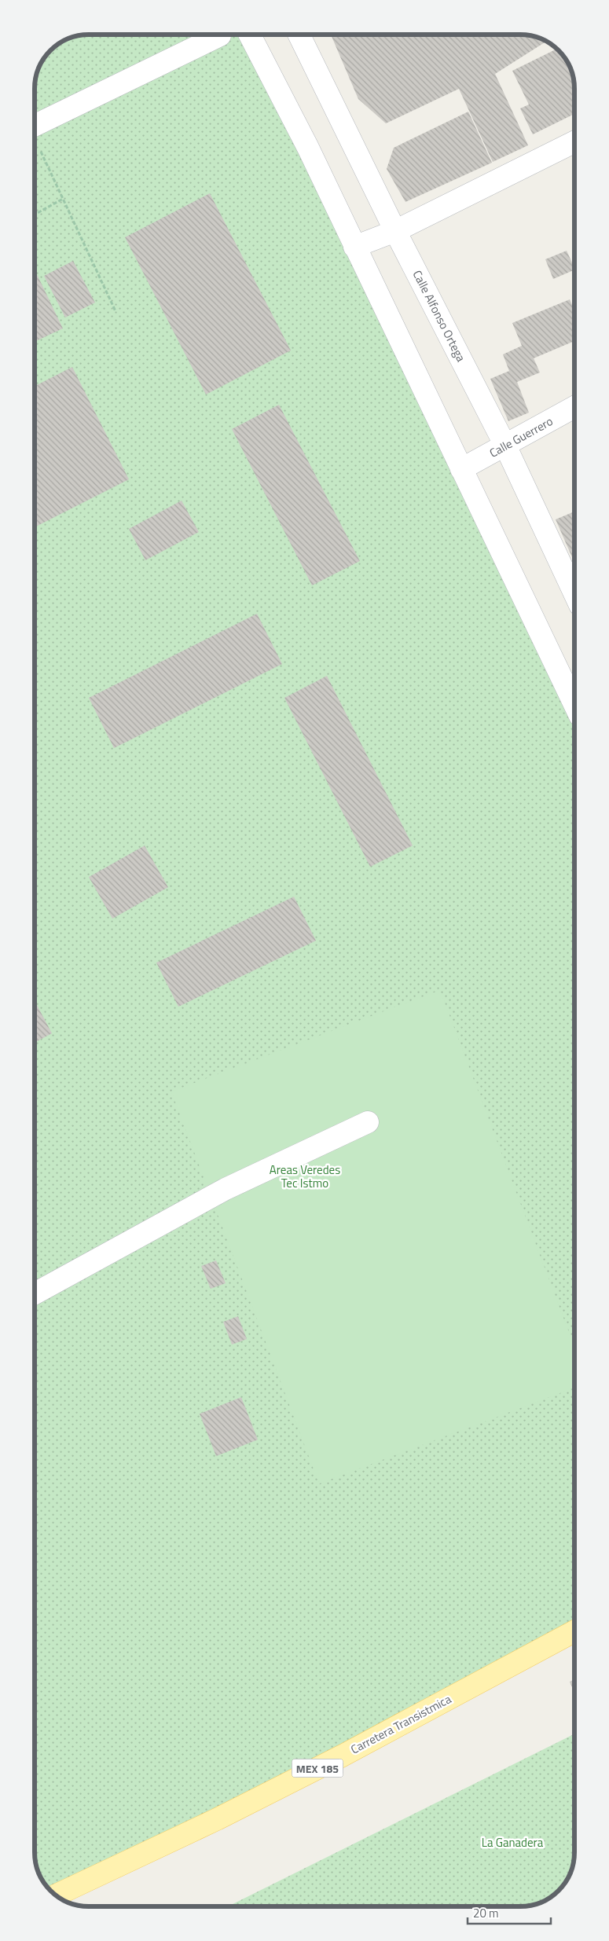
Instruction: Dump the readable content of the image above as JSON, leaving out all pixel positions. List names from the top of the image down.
{
  "streets": {
    "main road": ["Carretera Transistmica", "MEX 185"],
    "street": ["Calle Alfonso Ortega", "Calle Guerrero"]
  },
  "crossings": [
    ["Calle Alfonso Ortega", "Calle Guerrero"]
  ],
  "parks": ["Areas Veredes Tec Istmo", "La Ganadera"],
  "scale_bar": "20 m"
}
